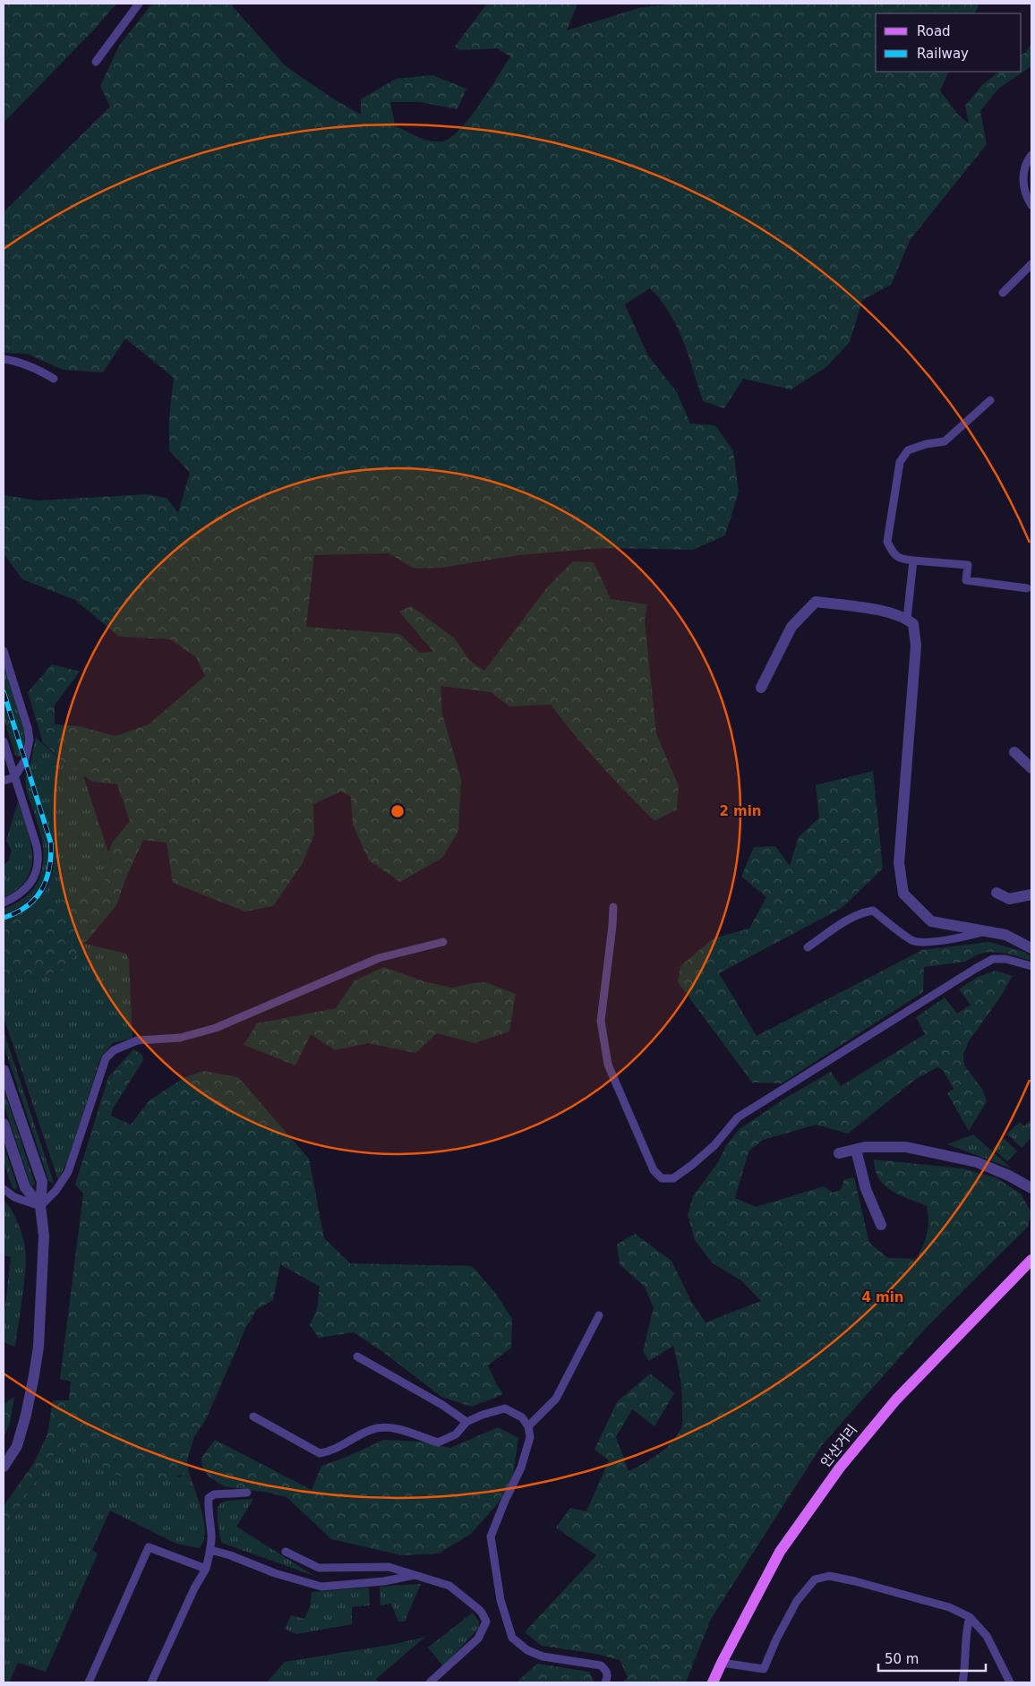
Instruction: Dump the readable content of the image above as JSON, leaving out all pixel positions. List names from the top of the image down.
{
  "streets": {
    "main road": ["안산거리"]
  },
  "legend": ["Road", "Railway"],
  "scale_bar": "50 m",
  "rings": ["2 min", "4 min"]
}
